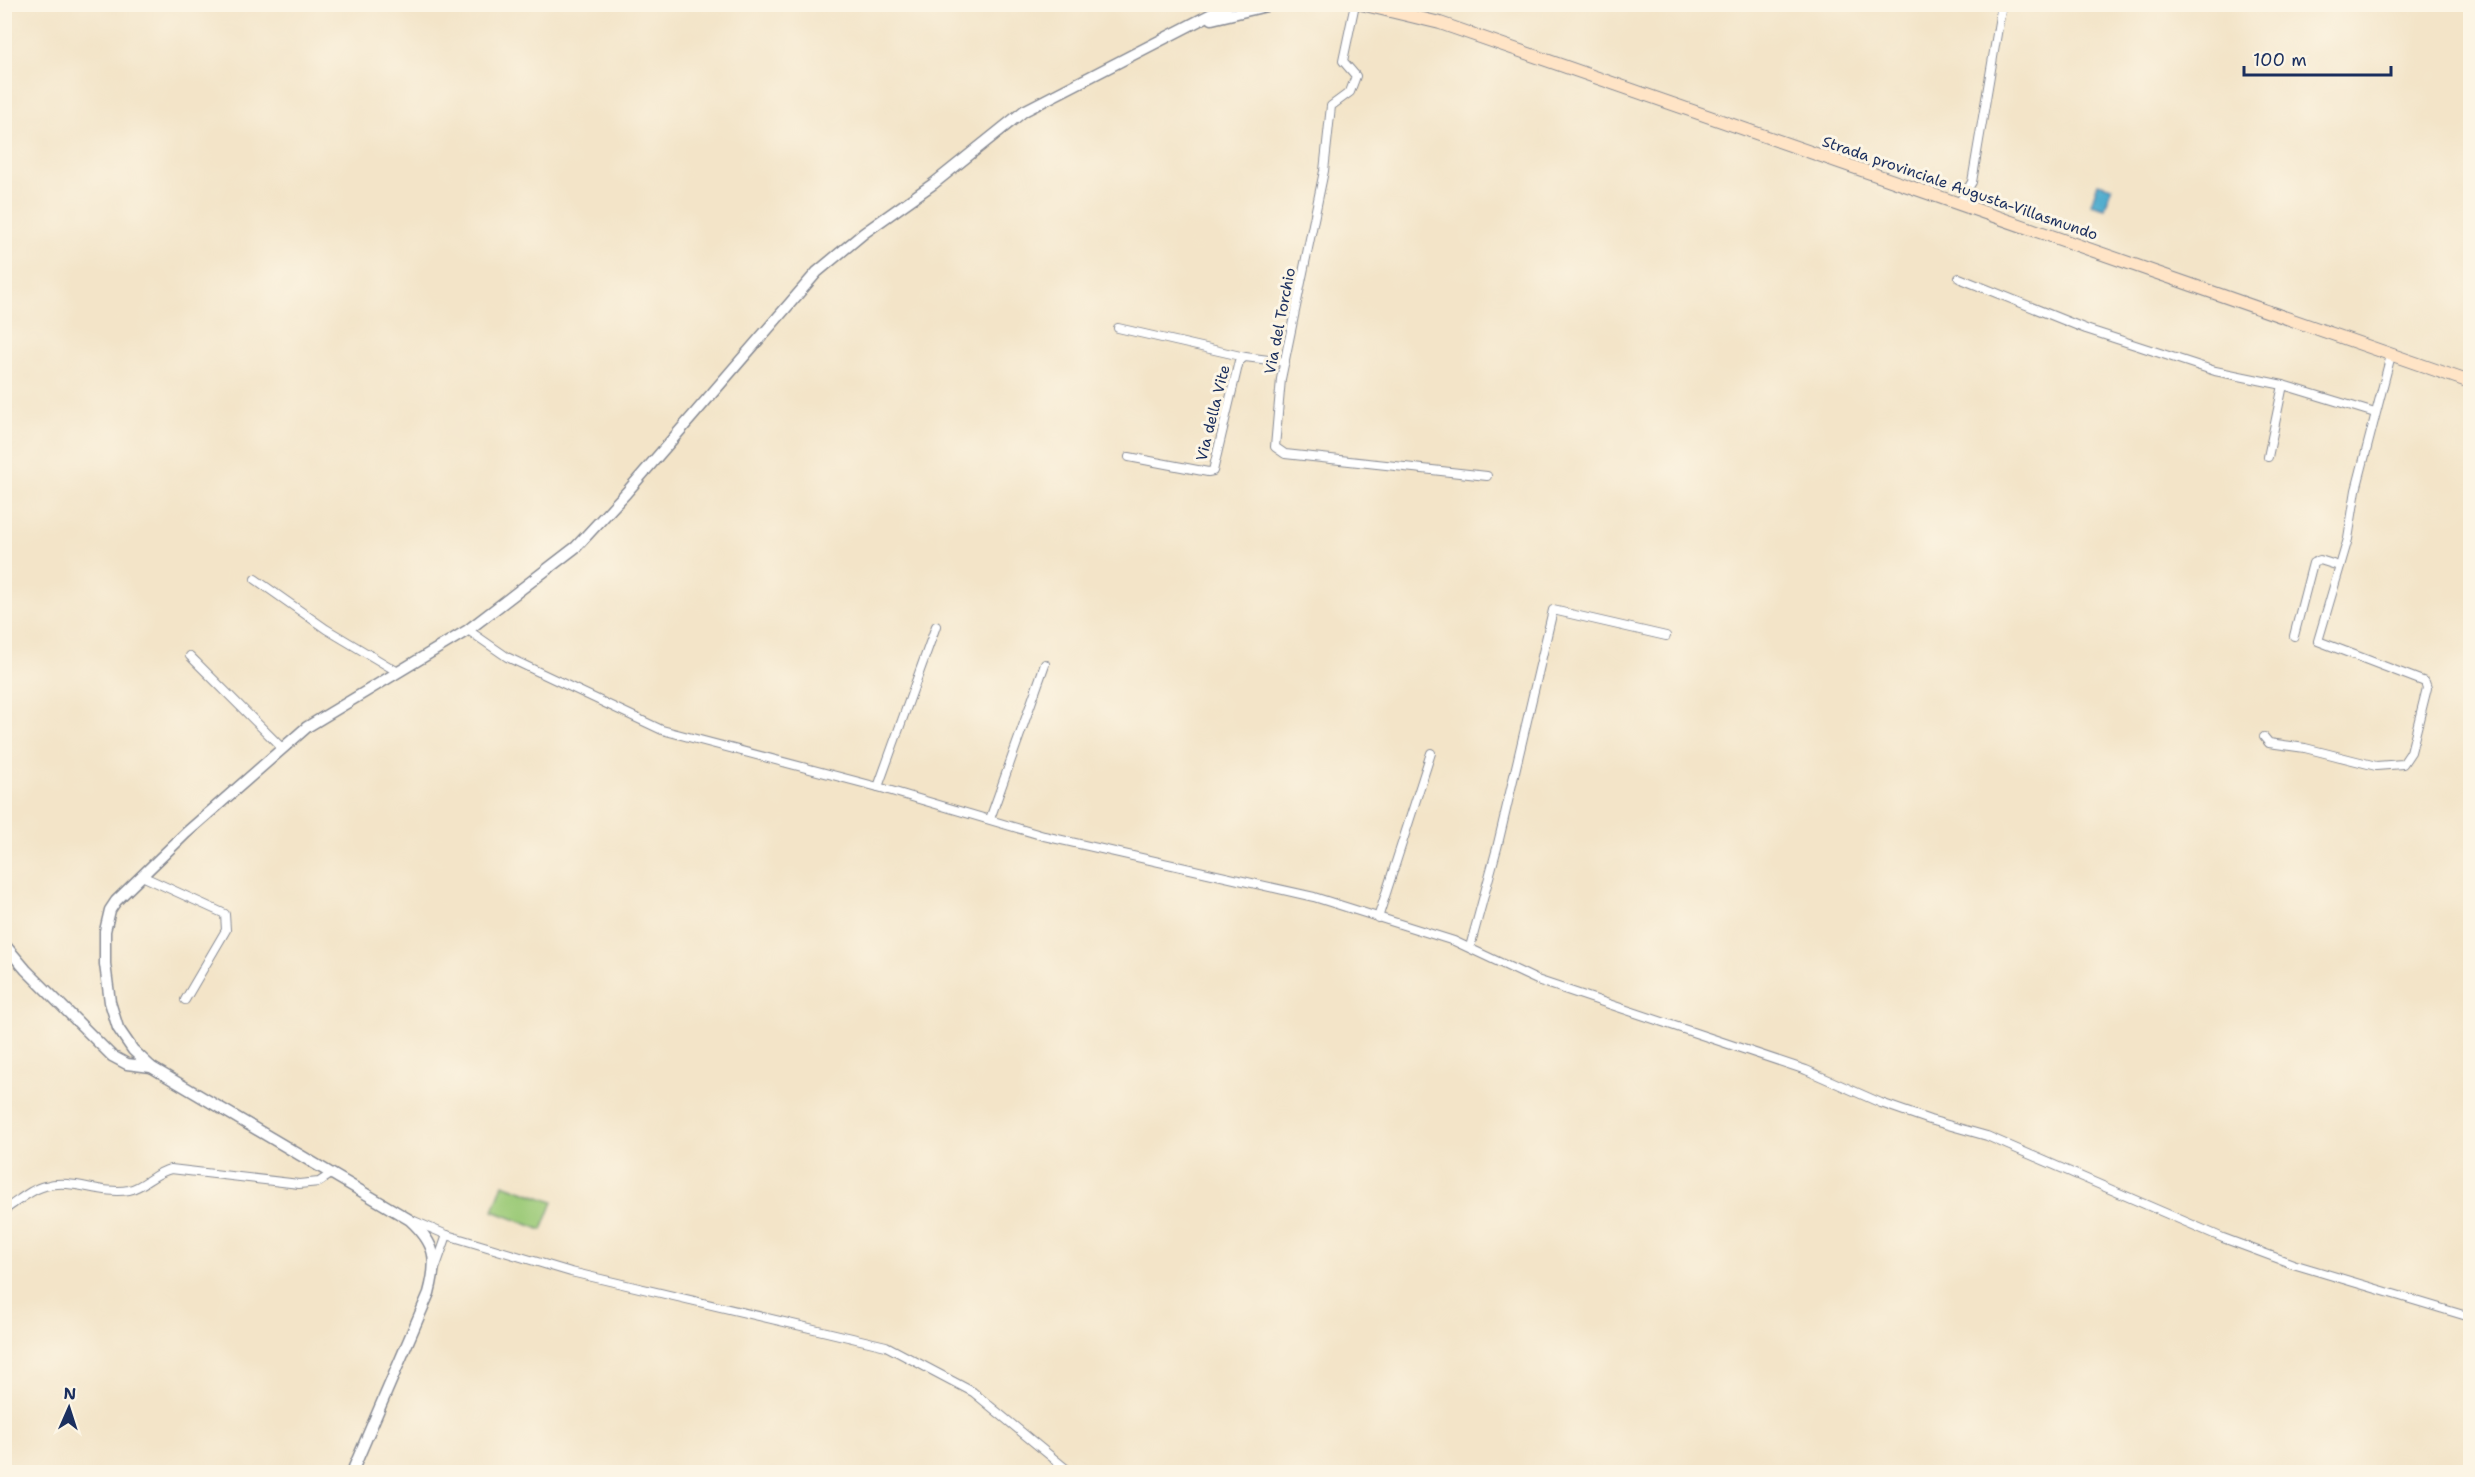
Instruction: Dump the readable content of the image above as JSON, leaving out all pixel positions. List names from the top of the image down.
{
  "streets": {
    "main road": ["Strada provinciale Augusta-Villasmundo"],
    "street": ["Via del Torchio", "Via della Vite"]
  },
  "crossings": [
    ["Via del Torchio", "Via della Vite"]
  ],
  "scale_bar": "100 m",
  "north": "top"
}
